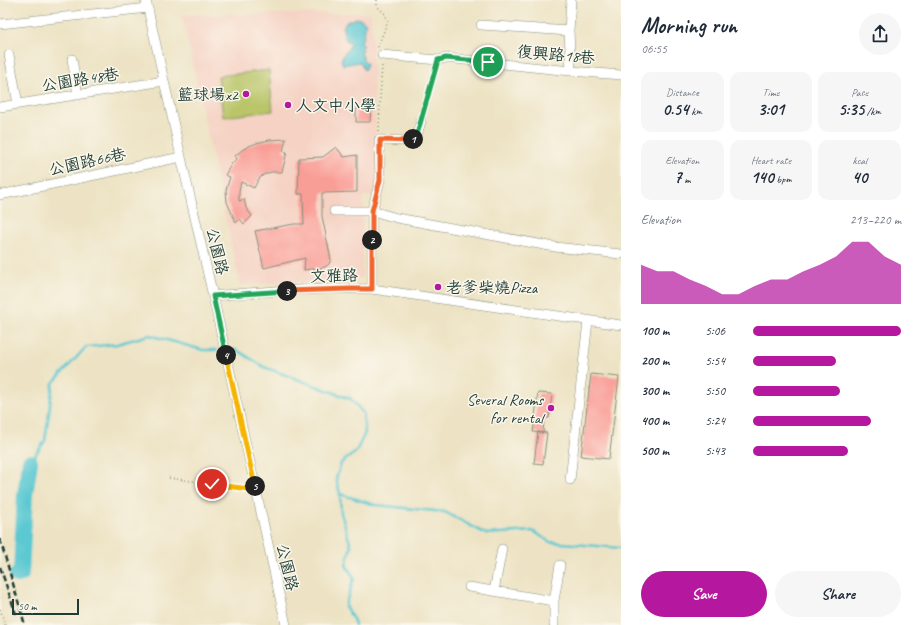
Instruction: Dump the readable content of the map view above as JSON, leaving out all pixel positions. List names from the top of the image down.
{
  "streets": {
    "street": [
      "復興路18巷",
      "公園路48巷",
      "公園路66巷",
      "公園路",
      "文雅路"
    ]
  },
  "crossings": [
    ["公園路48巷", "公園路"],
    ["公園路66巷", "公園路"],
    ["公園路", "文雅路"]
  ],
  "places": [
    "籃球場x2",
    "人文中小學",
    "老爹柴燒Pizza",
    "Several Rooms for rental"
  ],
  "scale_bar": "50 m",
  "page": {
    "heading": ["Morning run", "06:55"],
    "stats": [
      ["Distance", "0.54 km"],
      ["Time", "3:01"],
      ["Pace", "5:35 /km"],
      ["Elevation", "7 m"],
      ["Heart rate", "140 bpm"],
      ["kcal", "40"]
    ],
    "pins": [
      "1",
      "2",
      "3",
      "4",
      "5"
    ],
    "chart": ["Elevation", "213–220 m"],
    "list": [
      {
        "name": "100 m",
        "note": "5:06"
      },
      {
        "name": "200 m",
        "note": "5:54"
      },
      {
        "name": "300 m",
        "note": "5:50"
      },
      {
        "name": "400 m",
        "note": "5:24"
      },
      {
        "name": "500 m",
        "note": "5:43"
      }
    ],
    "buttons": ["Save", "Share"],
    "scale": "50 m"
  }
}
